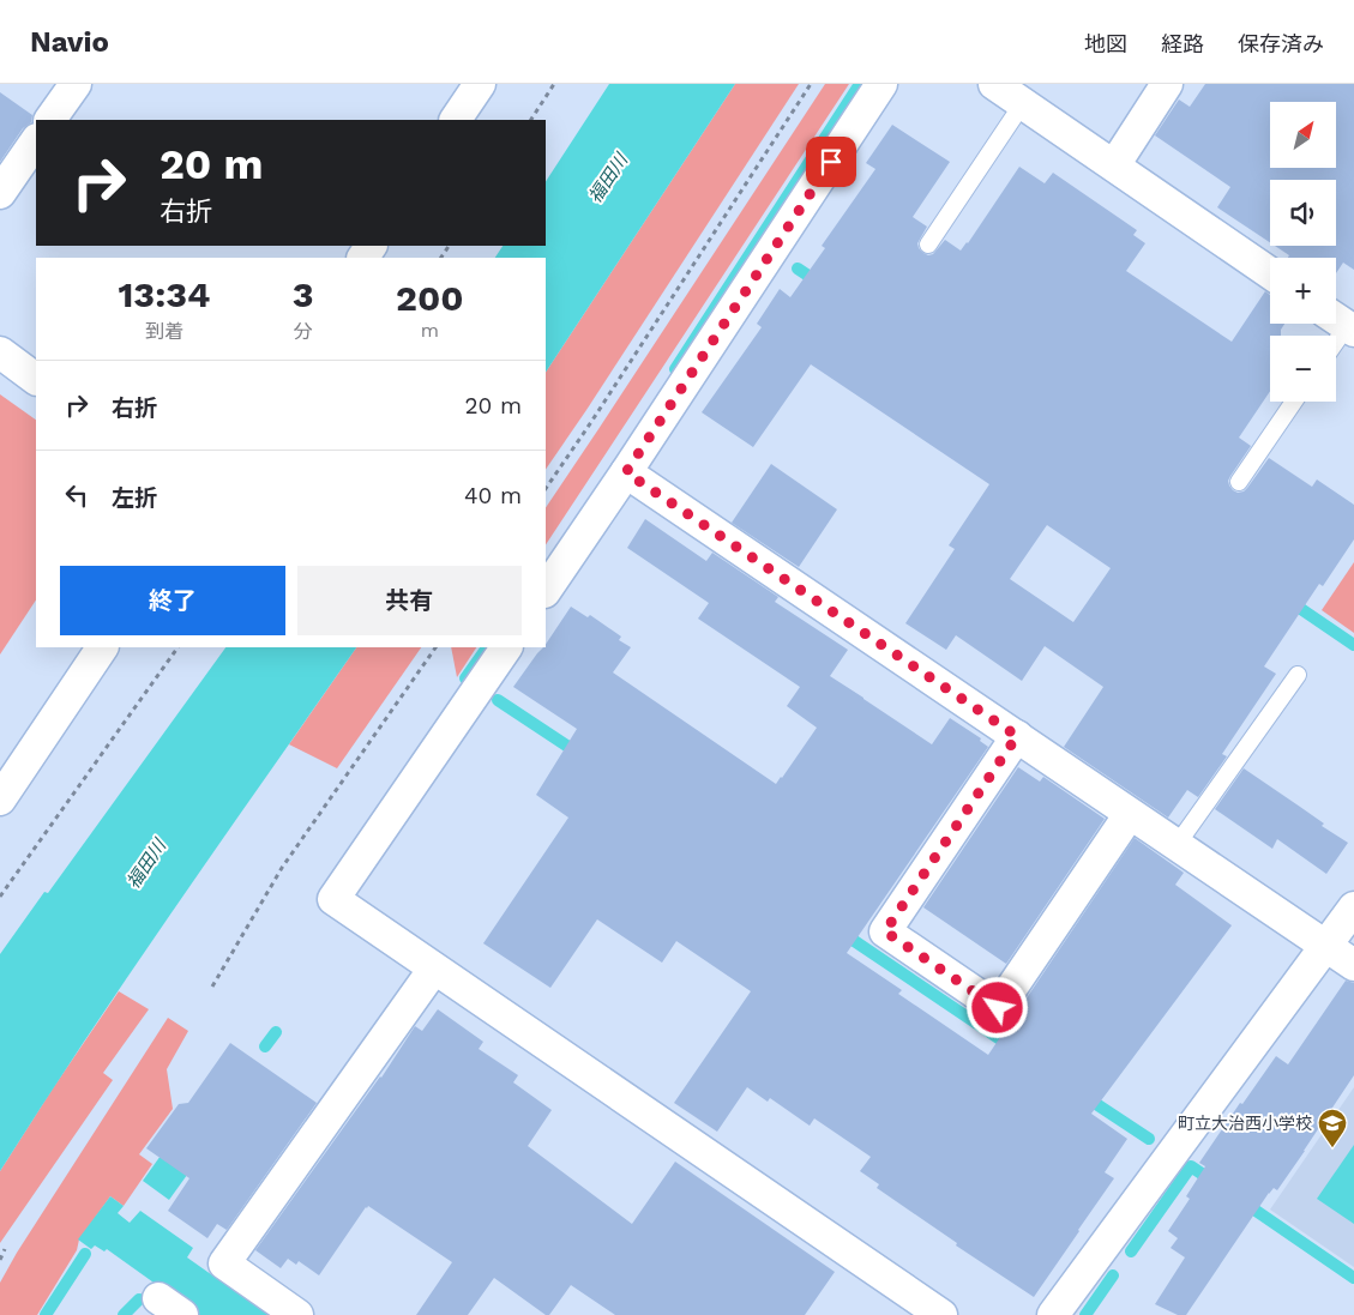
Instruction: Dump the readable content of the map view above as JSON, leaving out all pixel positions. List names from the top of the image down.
{
  "water": ["福田川"],
  "places": {
    "school or university": ["町立大治西小学校"]
  },
  "north": "top right",
  "page": {
    "header": "Navio",
    "nav": ["地図", "経路", "保存済み"],
    "map_buttons": ["+", "−"],
    "turn": ["20 m", "右折"],
    "eta": [
      "13:34",
      "到着",
      "3",
      "分",
      "200",
      "m"
    ],
    "list": [
      {
        "name": "右折",
        "value": "20 m"
      },
      {
        "name": "左折",
        "value": "40 m"
      }
    ],
    "buttons": ["終了", "共有"]
  }
}
